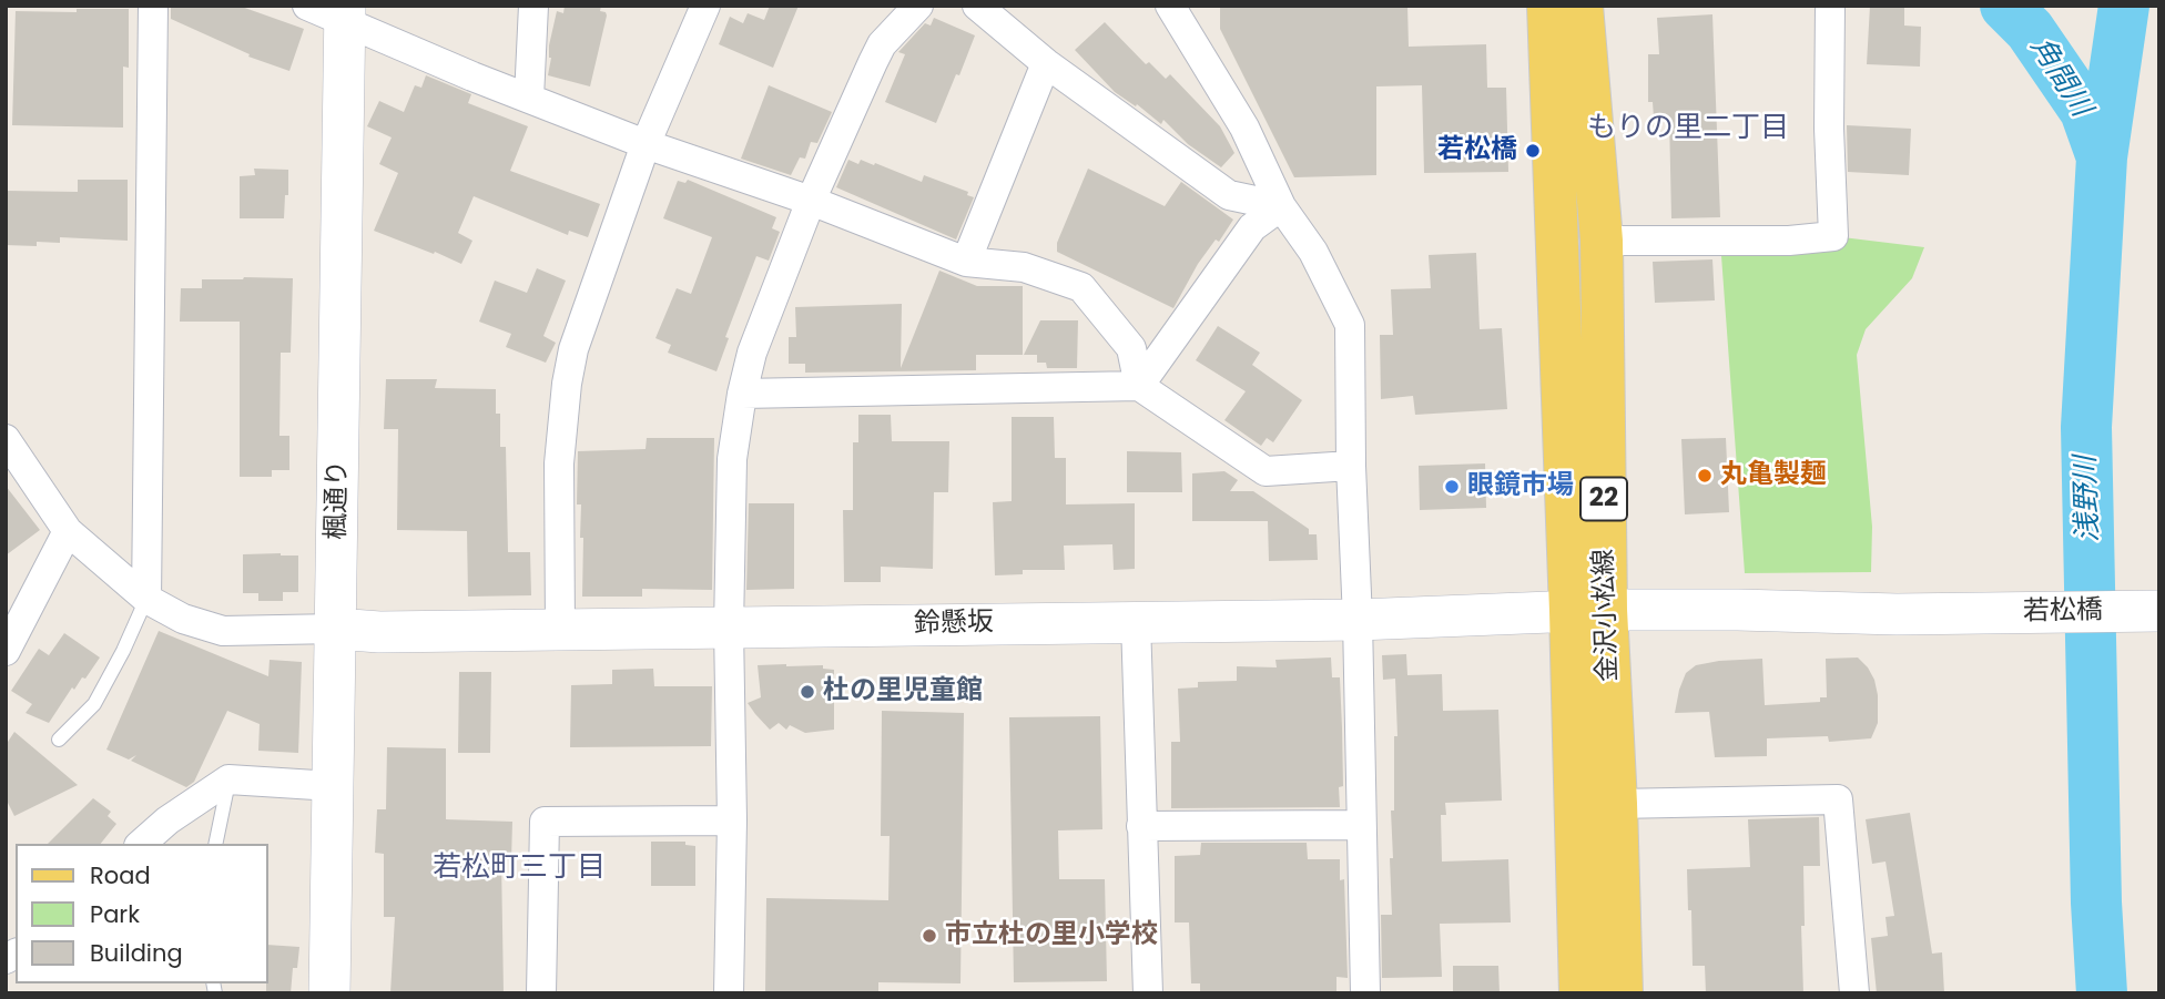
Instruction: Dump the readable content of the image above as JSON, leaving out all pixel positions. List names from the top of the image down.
{
  "streets": {
    "main road": ["22", "金沢小松線"],
    "street": ["楓通り", "若松橋", "鈴懸坂"]
  },
  "crossings": [
    ["楓通り", "鈴懸坂"],
    ["若松橋", "金沢小松線"],
    ["若松橋", "鈴懸坂"],
    ["金沢小松線", "鈴懸坂"]
  ],
  "districts": ["もりの里二丁目", "若松町三丁目"],
  "water": ["角間川", "浅野川"],
  "places": [
    "若松橋",
    "丸亀製麺",
    "眼鏡市場",
    "杜の里児童館",
    "市立杜の里小学校"
  ],
  "legend": ["Road", "Park", "Building"]
}
